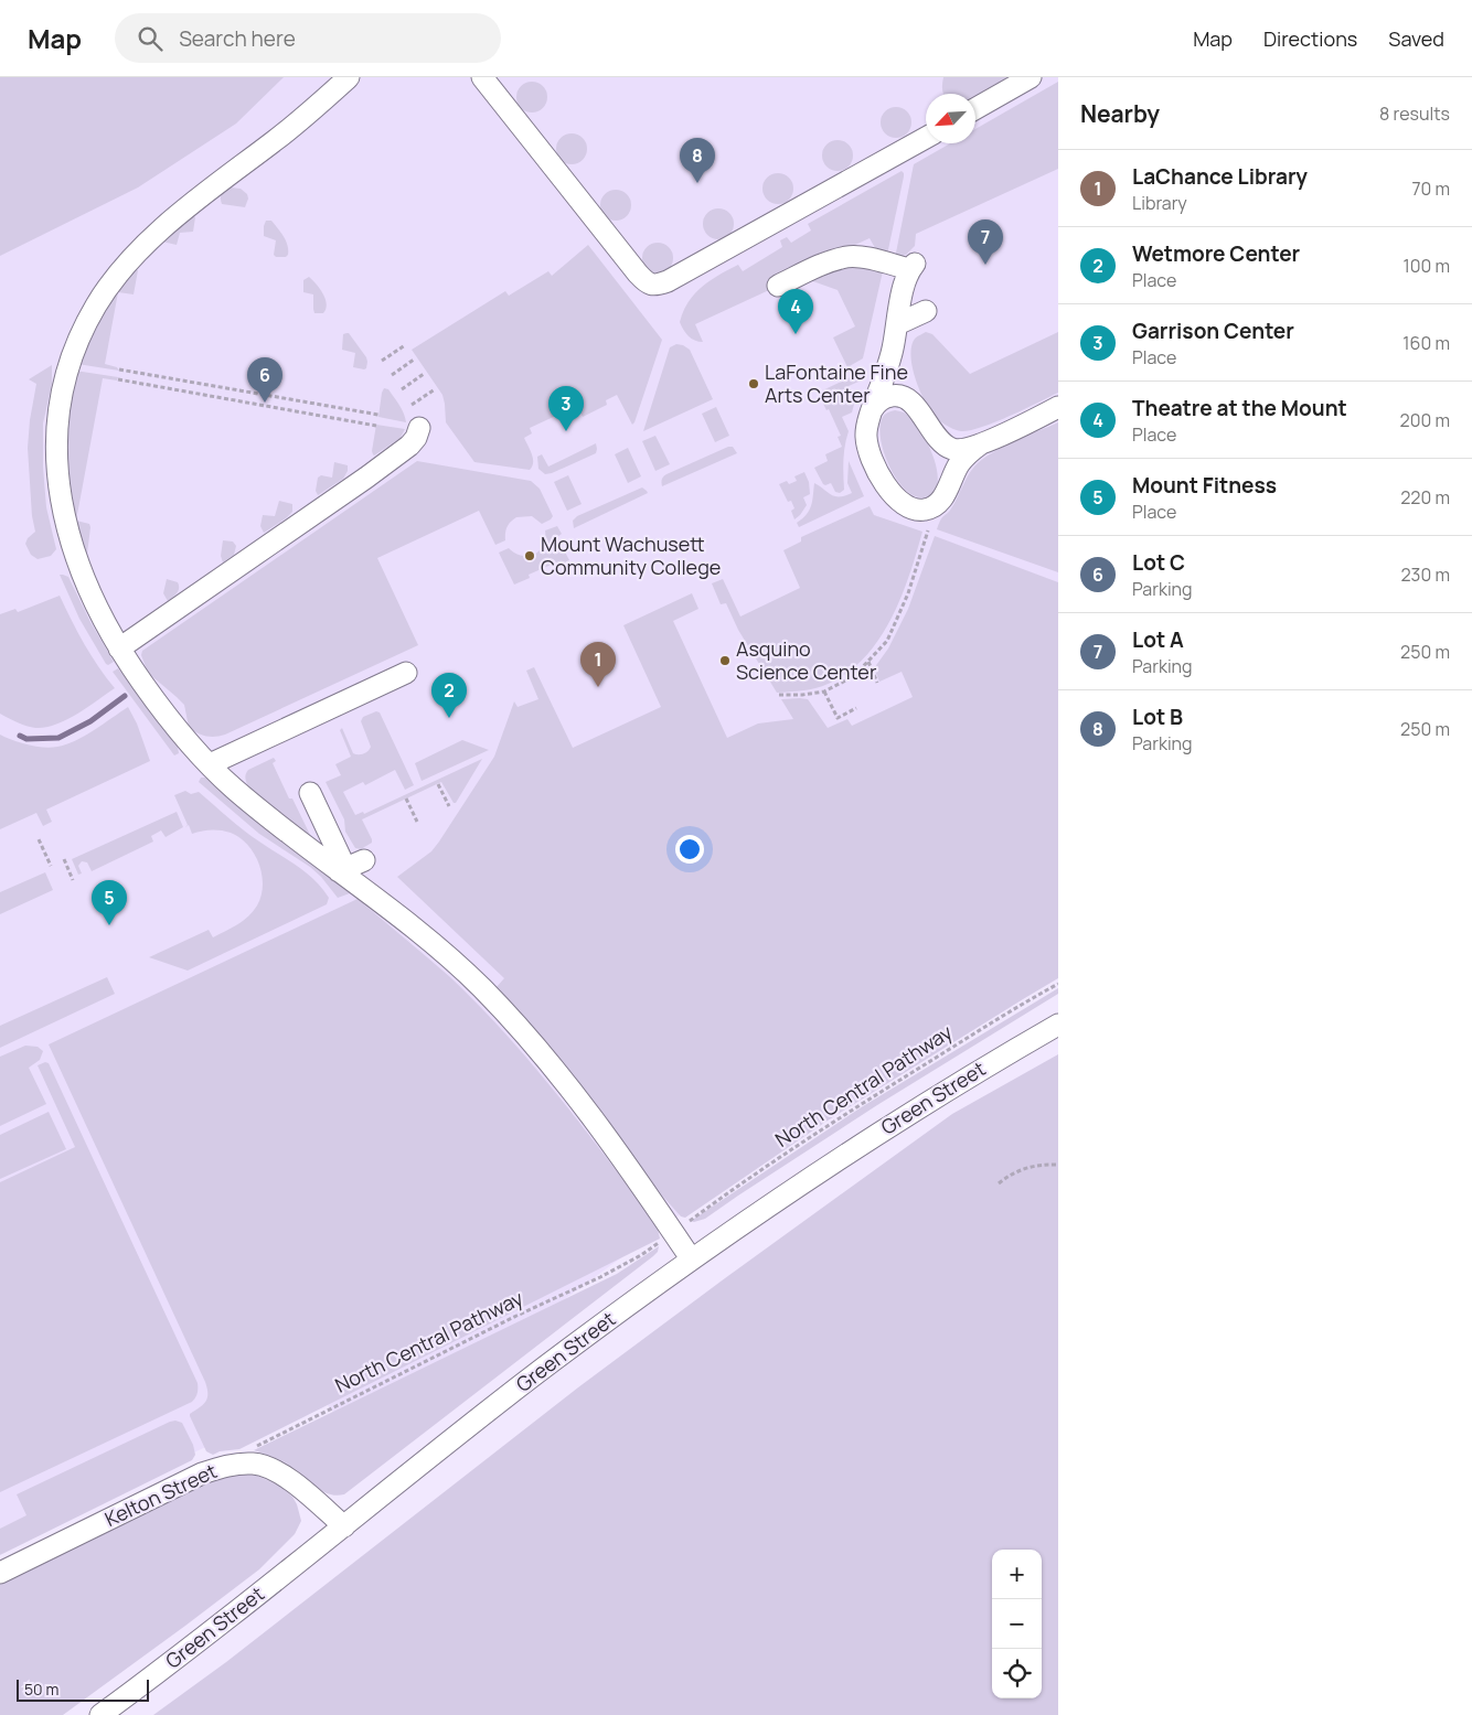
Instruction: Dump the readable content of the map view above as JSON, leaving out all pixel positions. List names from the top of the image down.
{
  "streets": {
    "street": ["Green Street", "Kelton Street"],
    "path": ["North Central Pathway"]
  },
  "crossings": [
    ["Green Street", "Kelton Street"]
  ],
  "places": ["LaFontaine Fine Arts Center", "Mount Wachusett Community College", "Asquino Science Center"],
  "scale_bar": "50 m",
  "north": "bottom left",
  "page": {
    "header": "Map",
    "search": "Search here",
    "nav": ["Map", "Directions", "Saved"],
    "heading": ["Nearby", "8 results"],
    "pins": [
      "8",
      "7",
      "4",
      "6",
      "3",
      "1",
      "2",
      "5"
    ],
    "list": [
      {
        "mark": "1",
        "name": "LaChance Library",
        "note": "Library",
        "value": "70 m"
      },
      {
        "mark": "2",
        "name": "Wetmore Center",
        "note": "Place",
        "value": "100 m"
      },
      {
        "mark": "3",
        "name": "Garrison Center",
        "note": "Place",
        "value": "160 m"
      },
      {
        "mark": "4",
        "name": "Theatre at the Mount",
        "note": "Place",
        "value": "200 m"
      },
      {
        "mark": "5",
        "name": "Mount Fitness",
        "note": "Place",
        "value": "220 m"
      },
      {
        "mark": "6",
        "name": "Lot C",
        "note": "Parking",
        "value": "230 m"
      },
      {
        "mark": "7",
        "name": "Lot A",
        "note": "Parking",
        "value": "250 m"
      },
      {
        "mark": "8",
        "name": "Lot B",
        "note": "Parking",
        "value": "250 m"
      }
    ],
    "map_buttons": ["+", "−"],
    "scale": "50 m"
  }
}
